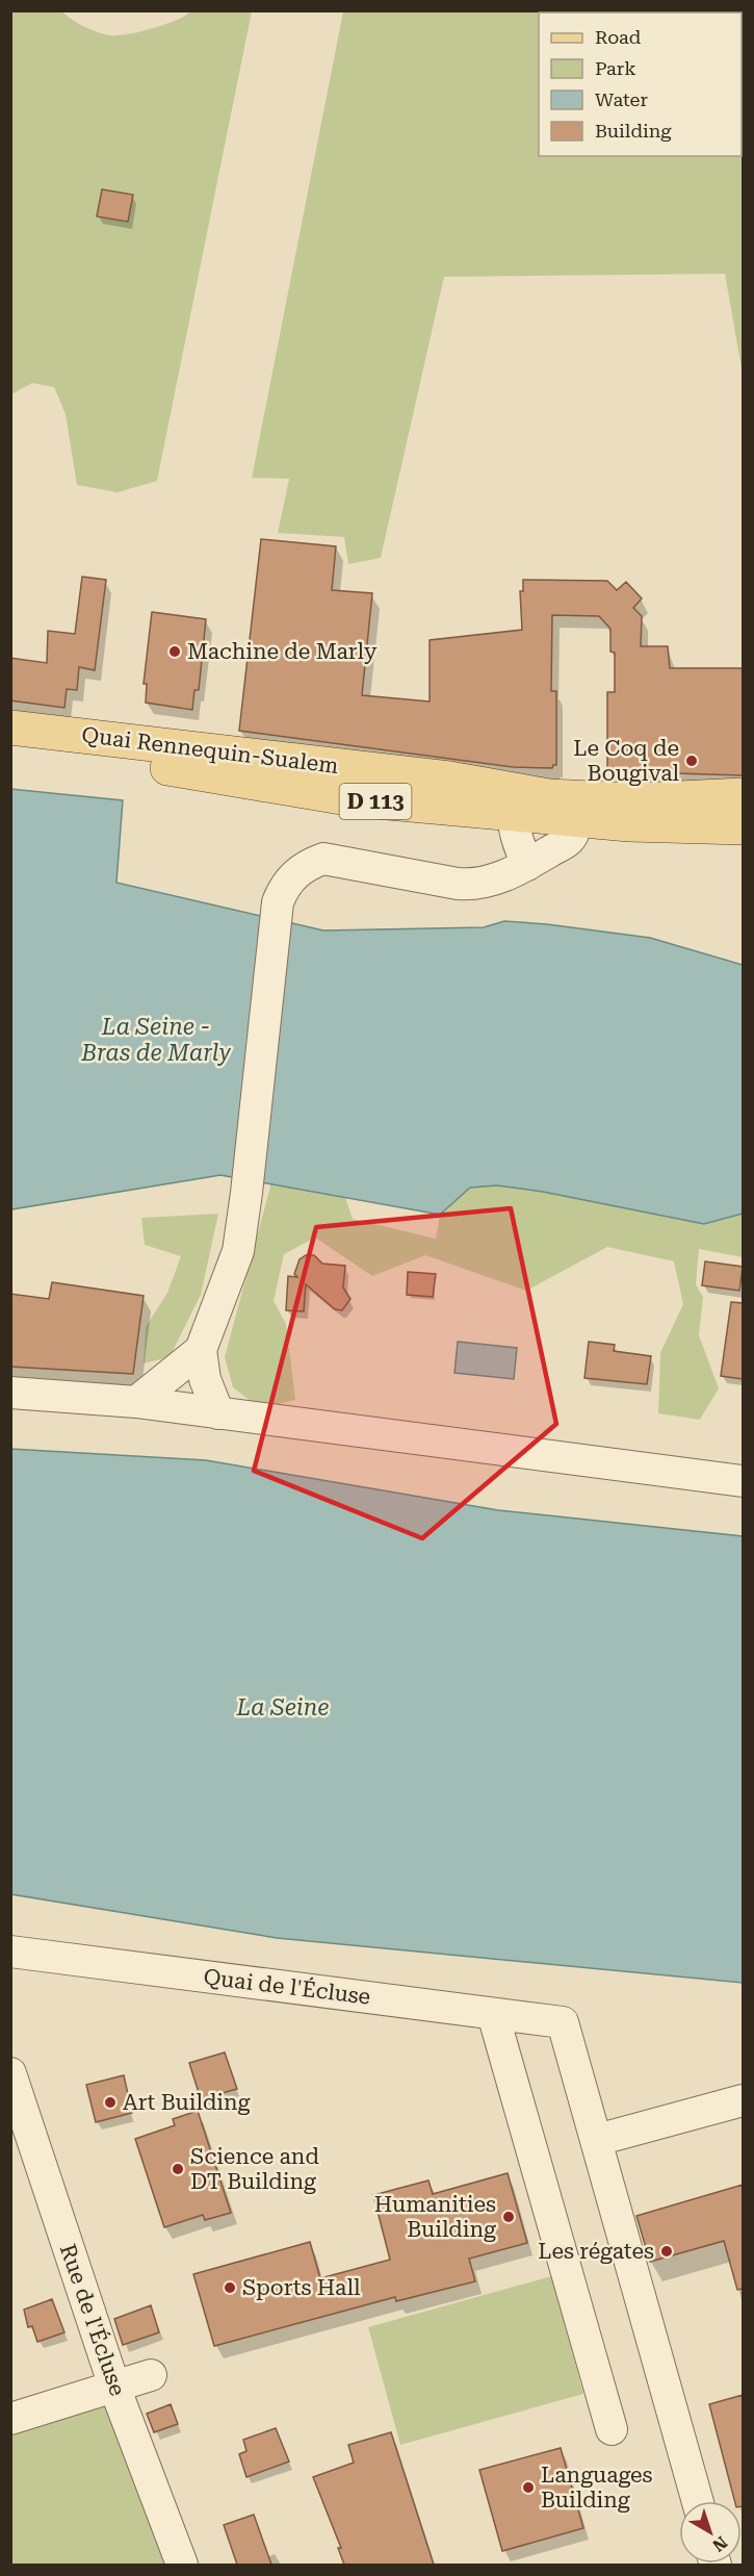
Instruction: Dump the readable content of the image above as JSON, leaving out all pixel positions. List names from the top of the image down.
{
  "streets": {
    "main road": ["Quai Rennequin-Sualem", "D 113"],
    "street": ["Quai de l'Écluse", "Rue de l'Écluse"]
  },
  "water": ["La Seine - Bras de Marly", "La Seine"],
  "places": [
    "Machine de Marly",
    "Le Coq de Bougival",
    "Art Building",
    "Science and DT Building",
    "Humanities Building",
    "Les régates",
    "Sports Hall",
    "Languages Building"
  ],
  "legend": [
    "Road",
    "Park",
    "Water",
    "Building"
  ],
  "north": "bottom right"
}
